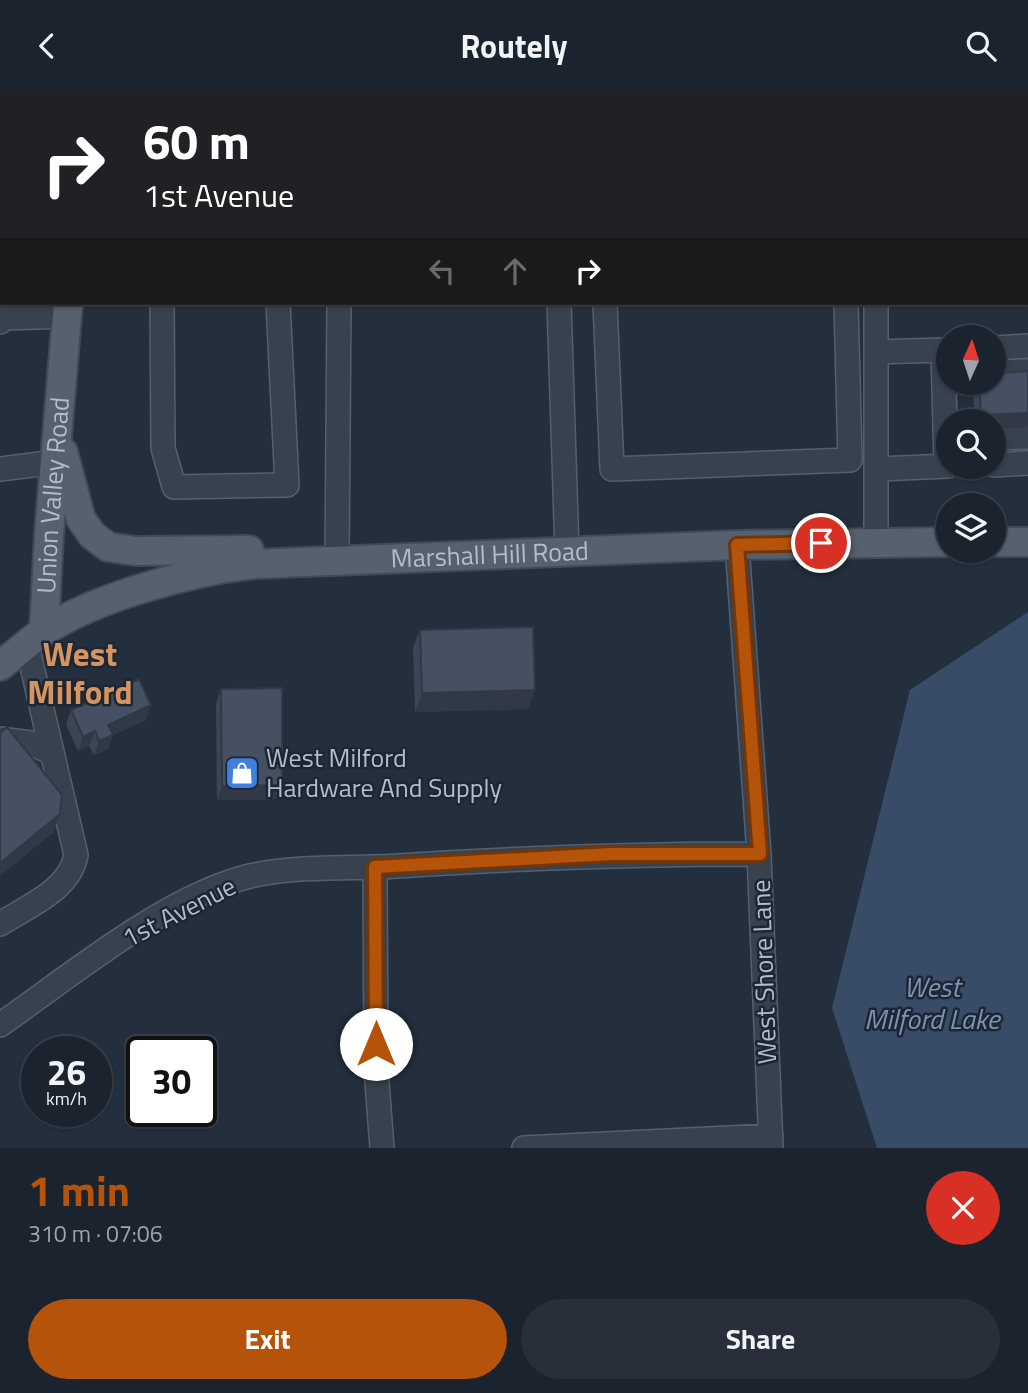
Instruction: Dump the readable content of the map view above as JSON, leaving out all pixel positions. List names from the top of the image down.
{
  "streets": {
    "main road": ["Union Valley Road", "Marshall Hill Road"],
    "street": ["1st Avenue", "West Shore Lane"]
  },
  "crossings": [
    ["Union Valley Road", "Marshall Hill Road"],
    ["Marshall Hill Road", "West Shore Lane"],
    ["1st Avenue", "West Shore Lane"]
  ],
  "districts": ["West Milford"],
  "water": ["West Milford Lake"],
  "places": {
    "shop": ["West Milford Hardware And Supply"]
  },
  "north": "top",
  "page": {
    "header": "Routely",
    "turn": ["60 m", "1st Avenue"],
    "speed": "26 km/h",
    "limit": "30",
    "heading": ["1 min", "310 m · 07:06"],
    "buttons": ["Exit", "Share"]
  }
}
